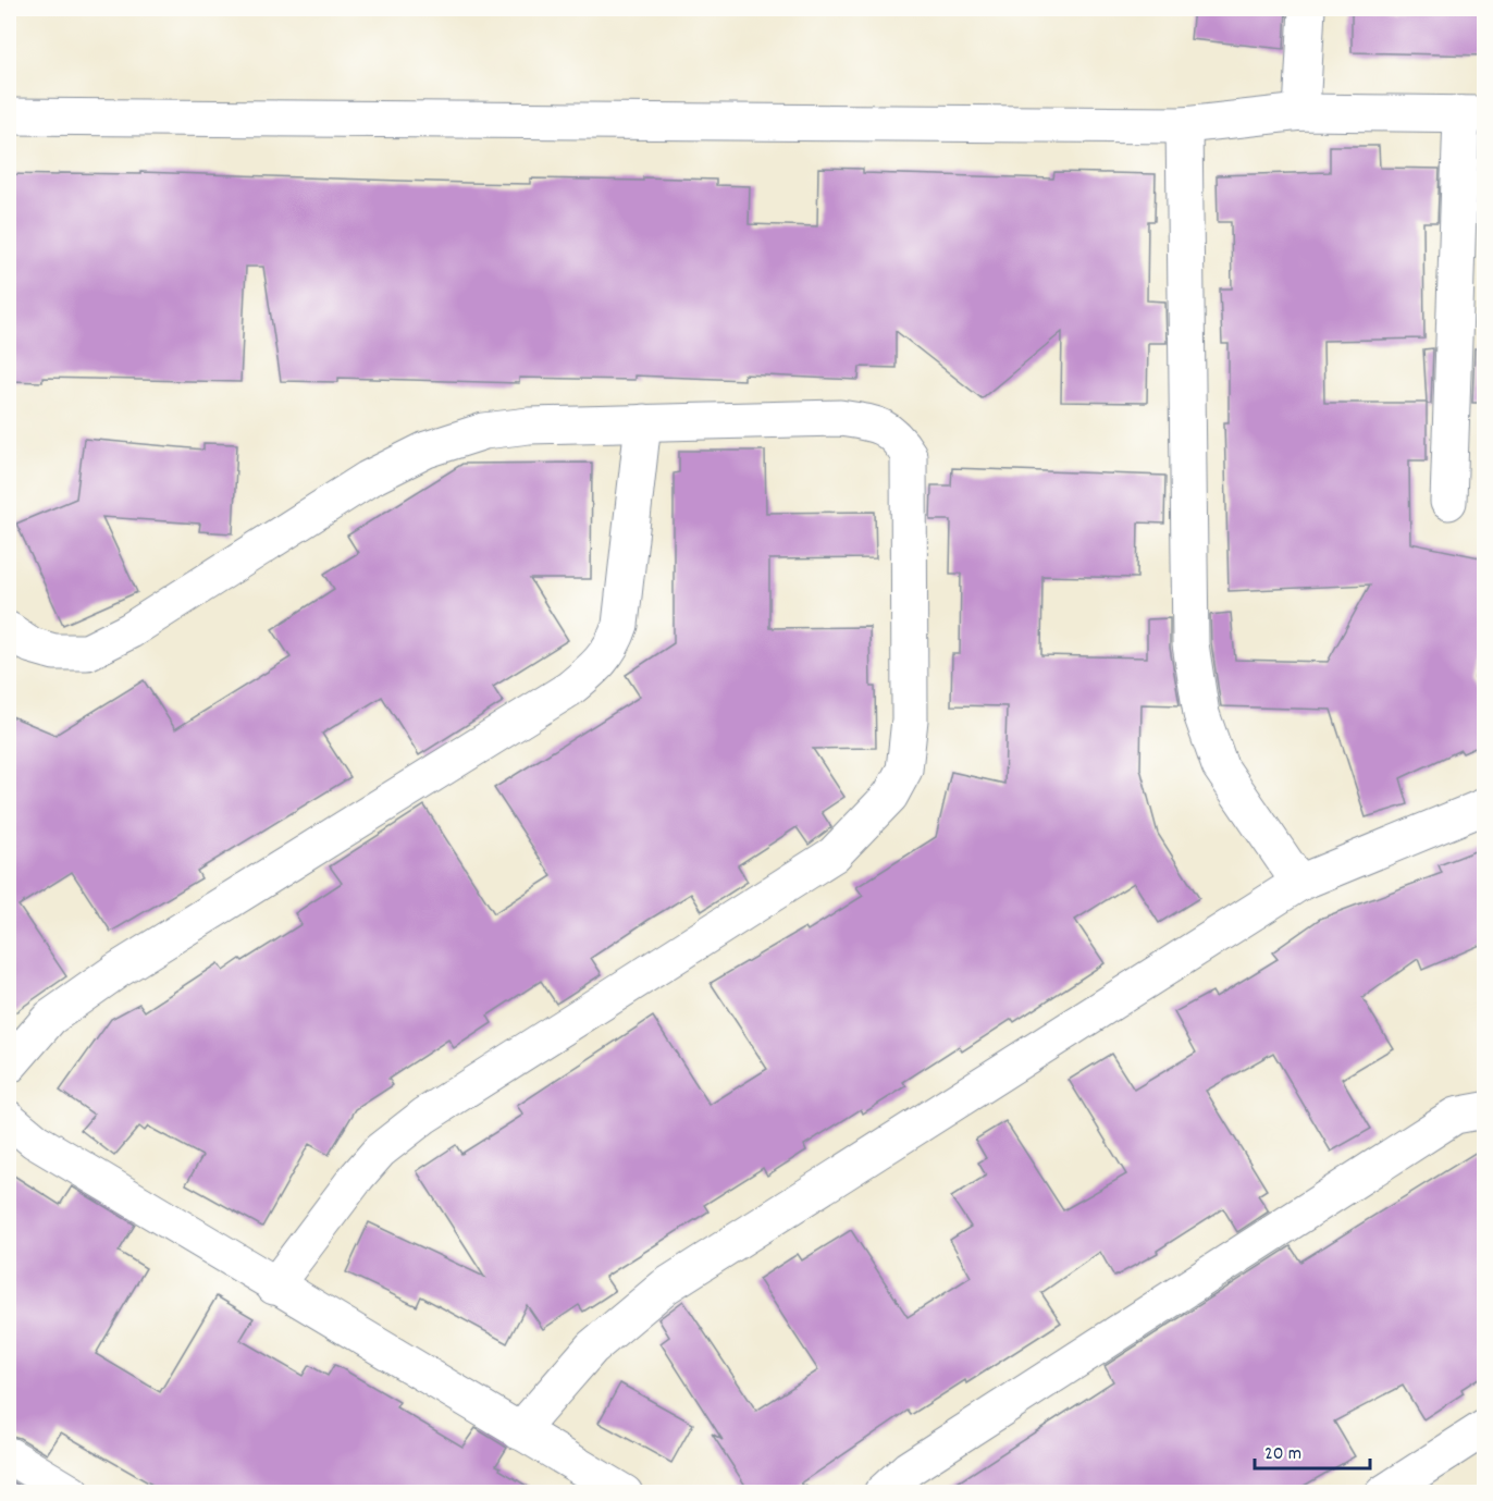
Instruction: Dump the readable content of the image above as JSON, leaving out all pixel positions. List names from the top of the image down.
{
  "scale_bar": "20 m"
}
